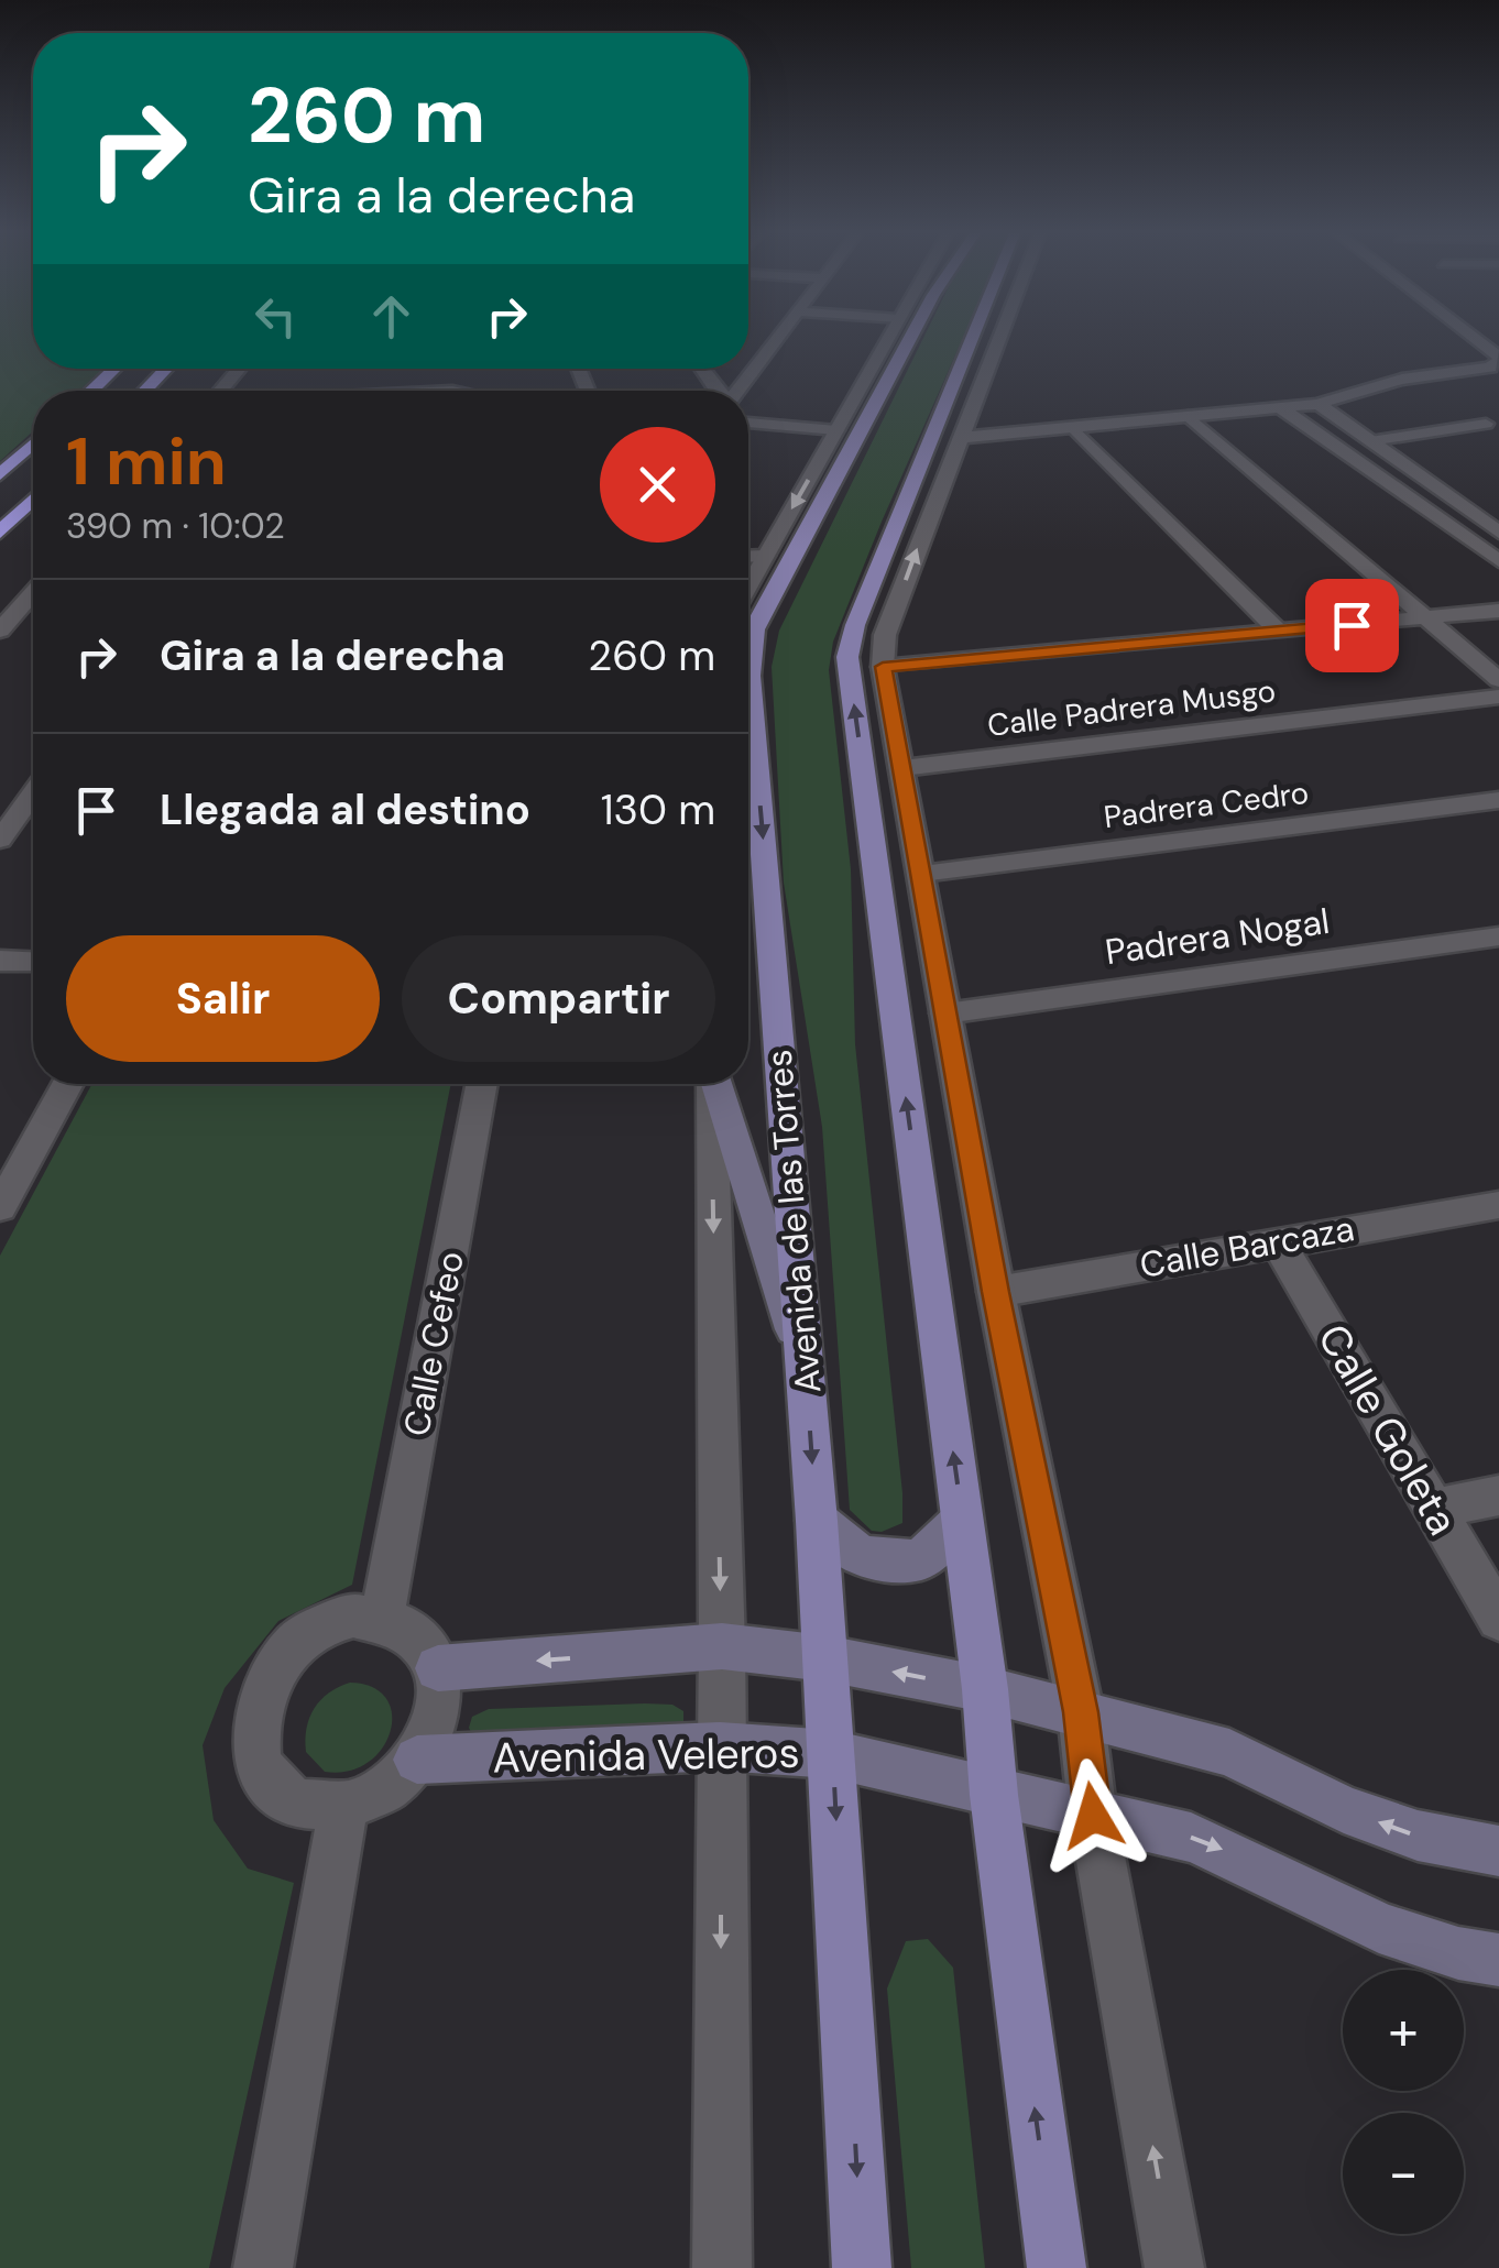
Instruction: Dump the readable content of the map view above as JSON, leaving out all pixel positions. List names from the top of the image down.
{
  "streets": {
    "main road": ["Avenida de las Torres", "Avenida Veleros"],
    "street": [
      "Calle Padrera Musgo",
      "Padrera Cedro",
      "Padrera Nogal",
      "Calle Barcaza",
      "Calle Cefeo",
      "Calle Goleta"
    ]
  },
  "crossings": [
    ["Avenida de las Torres", "Avenida Veleros"],
    ["Calle Barcaza", "Calle Goleta"],
    ["Calle Cefeo", "Avenida Veleros"]
  ],
  "page": {
    "turn": ["260 m", "Gira a la derecha"],
    "heading": ["1 min", "390 m · 10:02"],
    "list": [
      {
        "name": "Gira a la derecha",
        "value": "260 m"
      },
      {
        "name": "Llegada al destino",
        "value": "130 m"
      }
    ],
    "buttons": ["Salir", "Compartir"],
    "map_buttons": ["+", "−"]
  }
}
